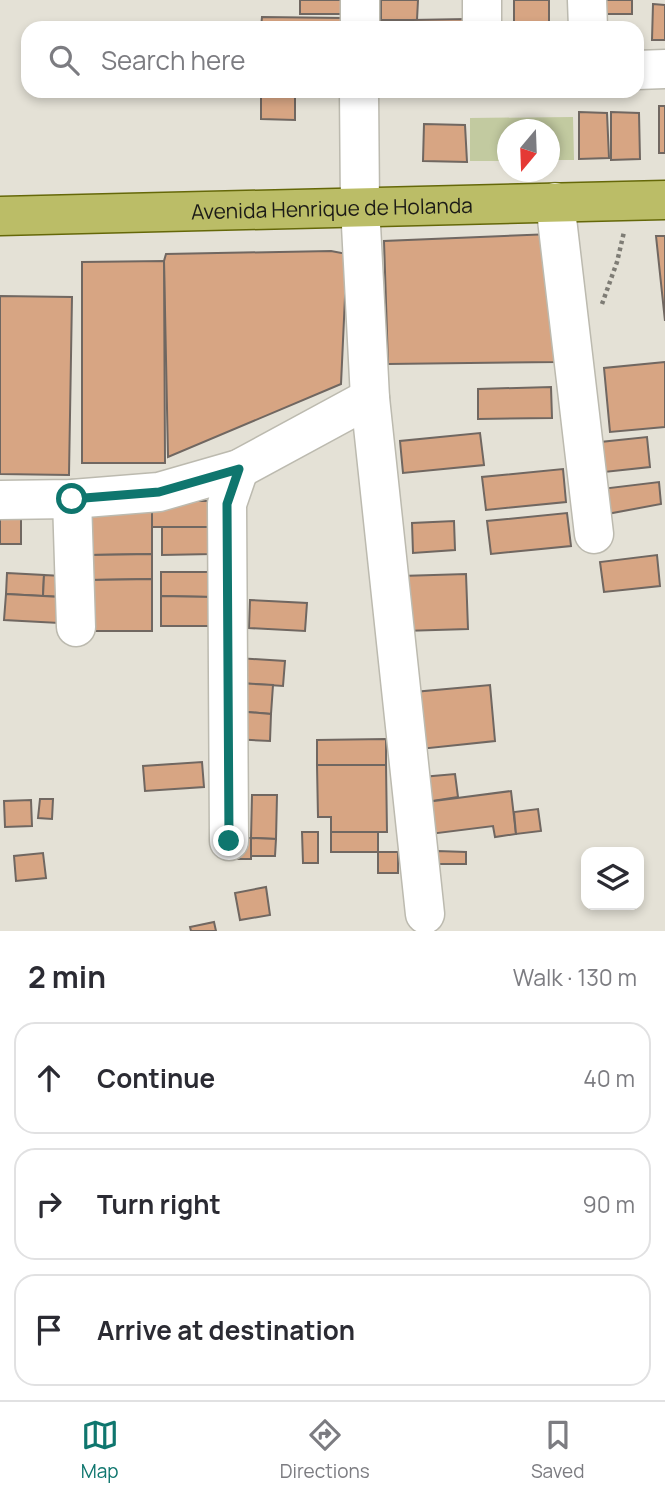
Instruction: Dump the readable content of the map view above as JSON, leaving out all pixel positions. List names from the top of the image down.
{
  "streets": {
    "main road": ["Avenida Henrique de Holanda"]
  },
  "north": "bottom",
  "page": {
    "search": "Search here",
    "heading": ["2 min", "Walk · 130 m"],
    "list": [
      ["Continue", "40 m"],
      ["Turn right", "90 m"],
      "Arrive at destination"
    ],
    "nav": ["Map", "Directions", "Saved"]
  }
}
